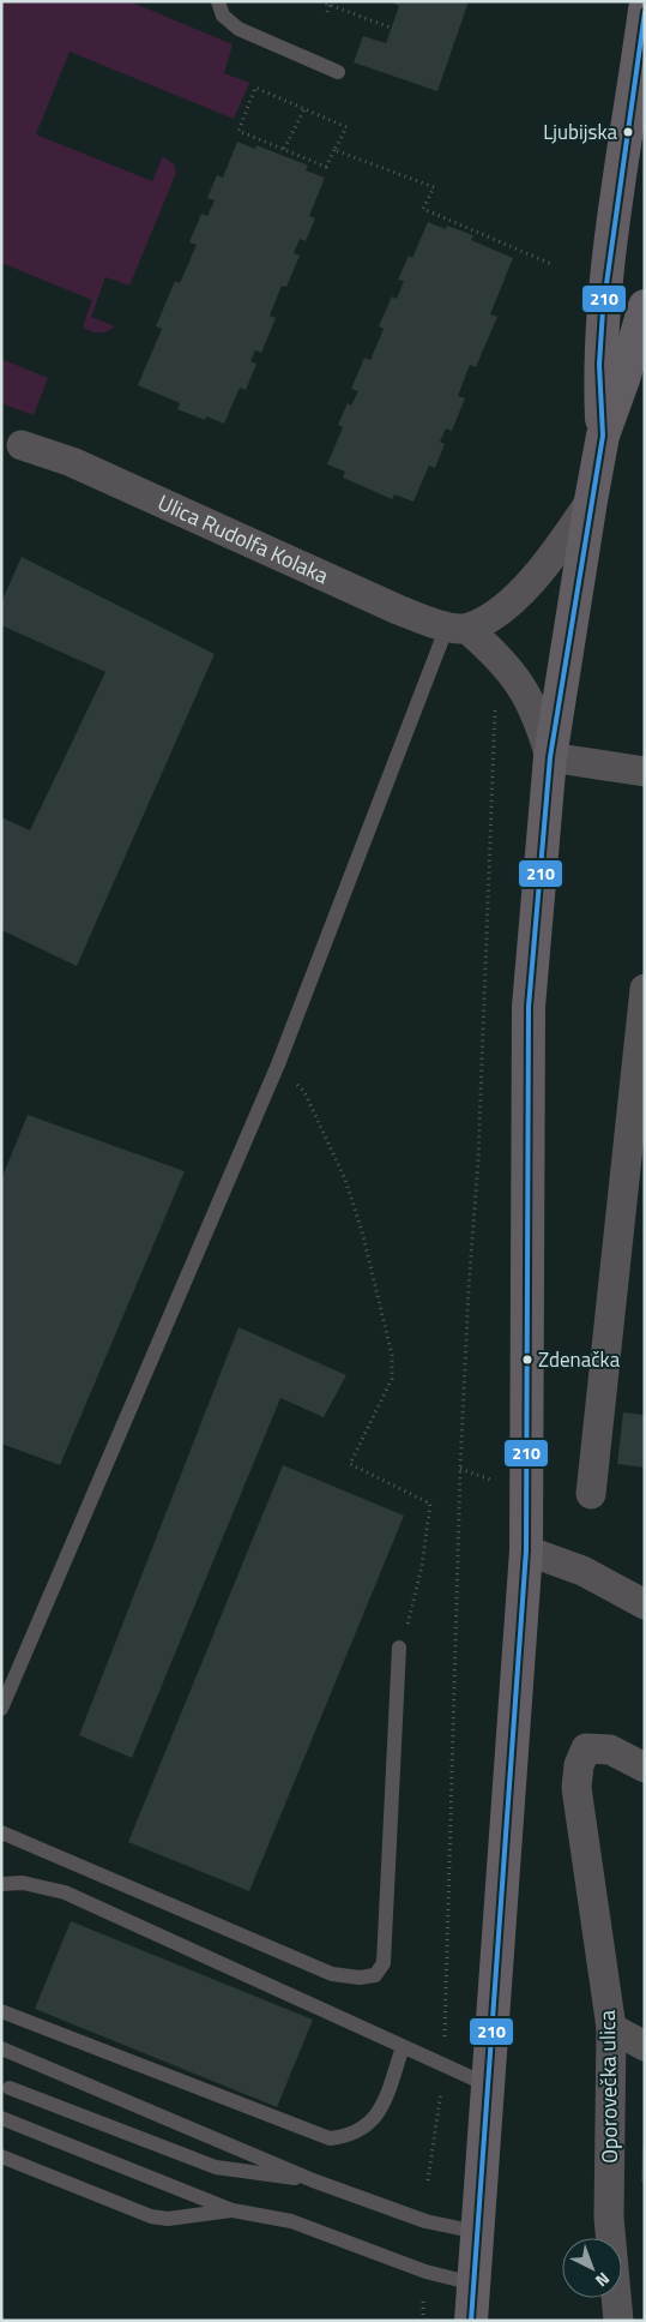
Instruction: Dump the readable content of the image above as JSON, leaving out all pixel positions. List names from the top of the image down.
{
  "streets": {
    "main road": ["Ulica Rudolfa Kolaka"],
    "street": ["Oporovečka ulica"]
  },
  "places": ["Ljubijska", "Zdenačka"],
  "lines": ["transit line 210"],
  "north": "bottom right"
}
